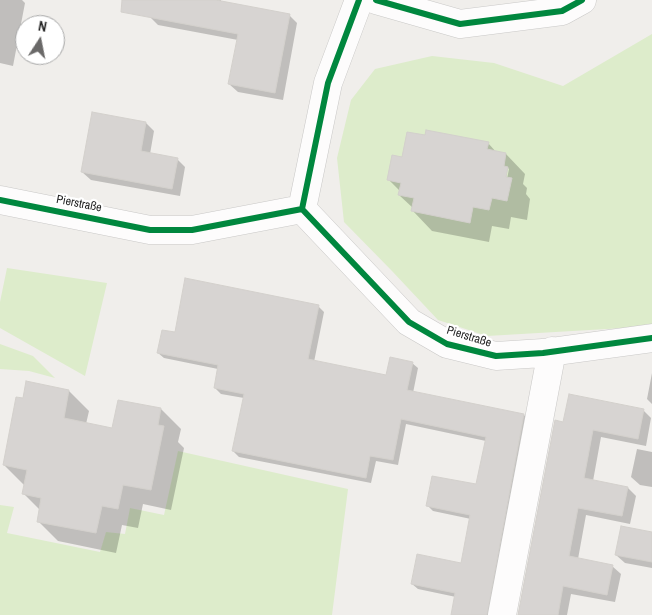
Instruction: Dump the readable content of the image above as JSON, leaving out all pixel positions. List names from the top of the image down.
{
  "streets": {
    "street": ["Pierstraße"]
  },
  "north": "top"
}
